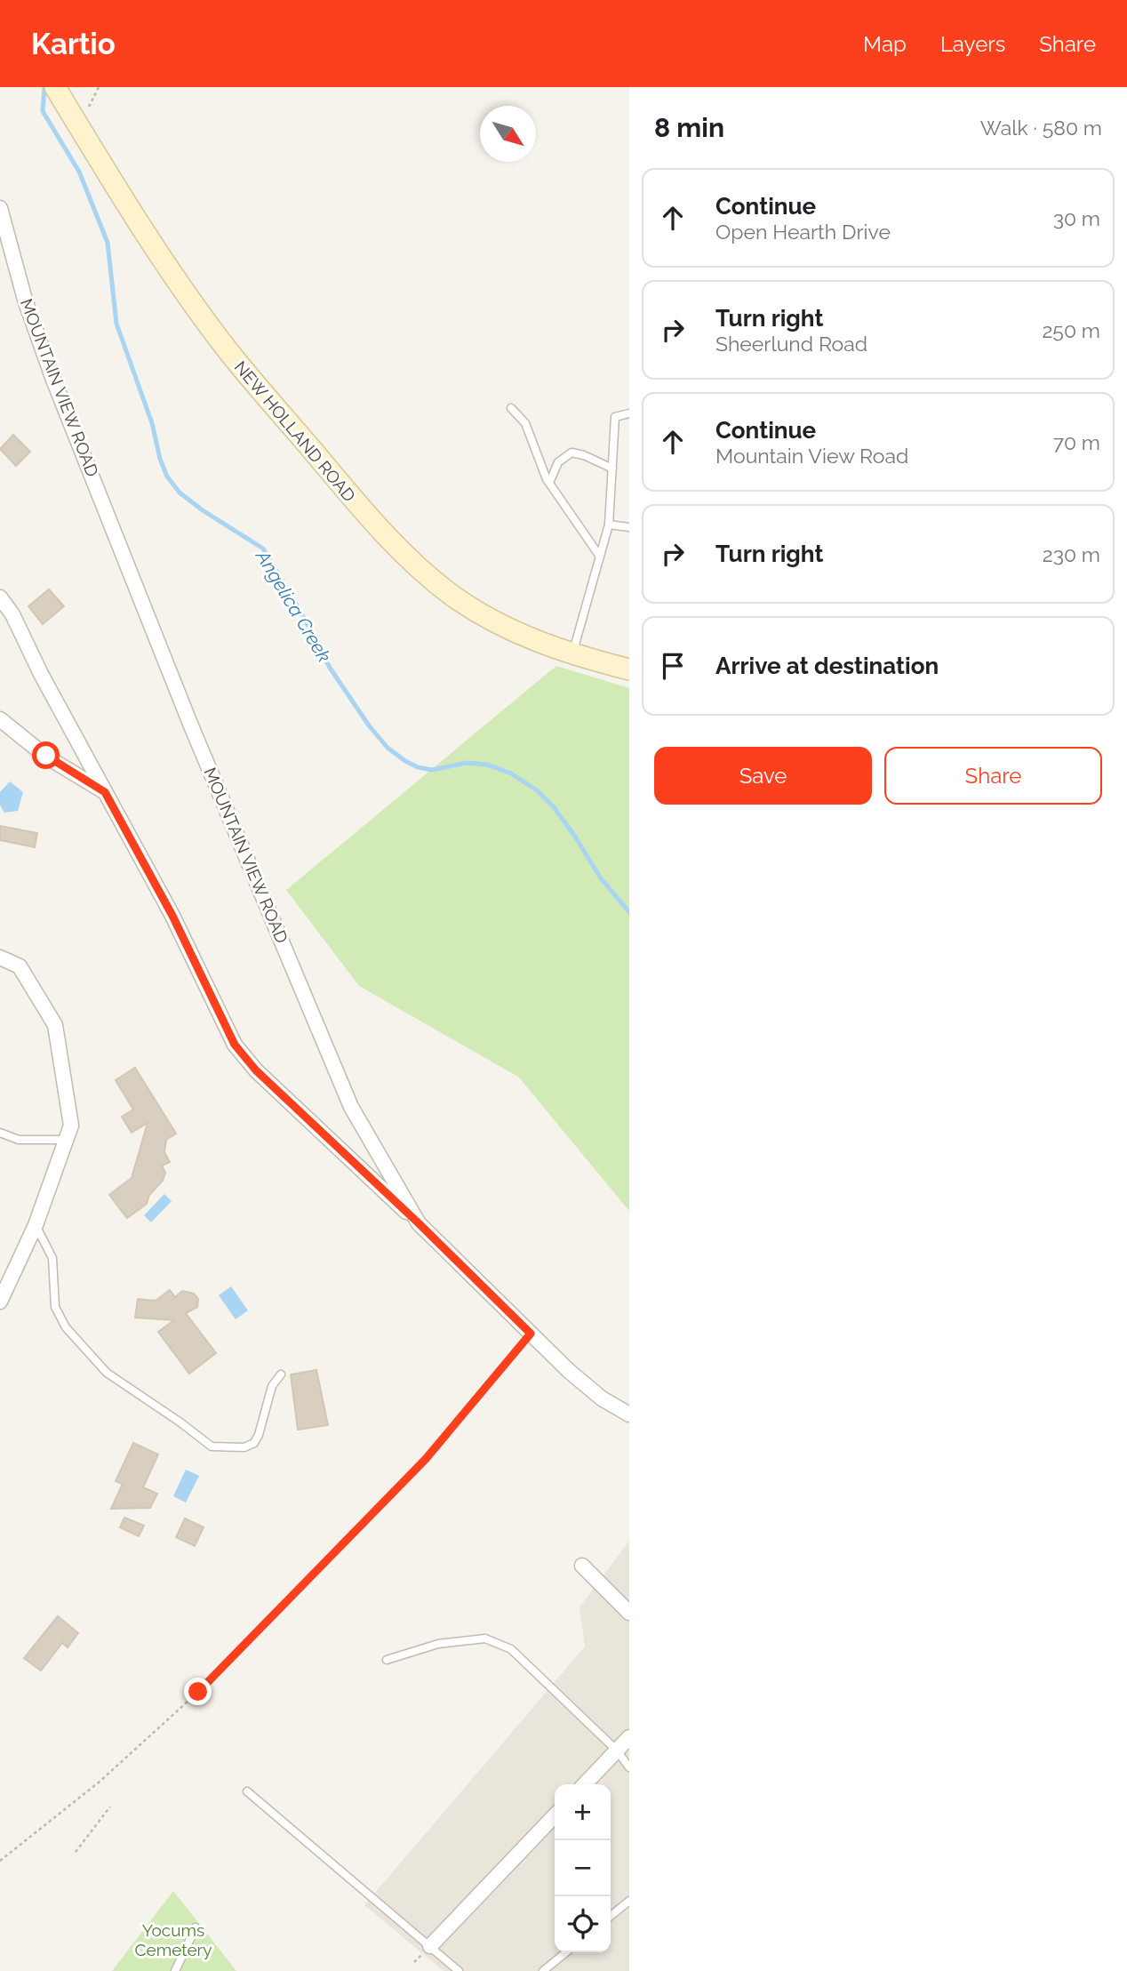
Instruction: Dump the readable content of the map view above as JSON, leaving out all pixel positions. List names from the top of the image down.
{
  "streets": {
    "main road": ["NEW HOLLAND ROAD"],
    "street": ["MOUNTAIN VIEW ROAD"]
  },
  "water": ["Angelica Creek"],
  "parks": ["Yocums Cemetery"],
  "north": "bottom right",
  "page": {
    "header": "Kartio",
    "nav": ["Map", "Layers", "Share"],
    "heading": ["8 min", "Walk · 580 m"],
    "list": [
      ["Continue", "Open Hearth Drive", "30 m"],
      ["Turn right", "Sheerlund Road", "250 m"],
      ["Continue", "Mountain View Road", "70 m"],
      ["Turn right", "230 m"],
      "Arrive at destination"
    ],
    "buttons": ["Save", "Share"],
    "map_buttons": ["+", "−"]
  }
}
